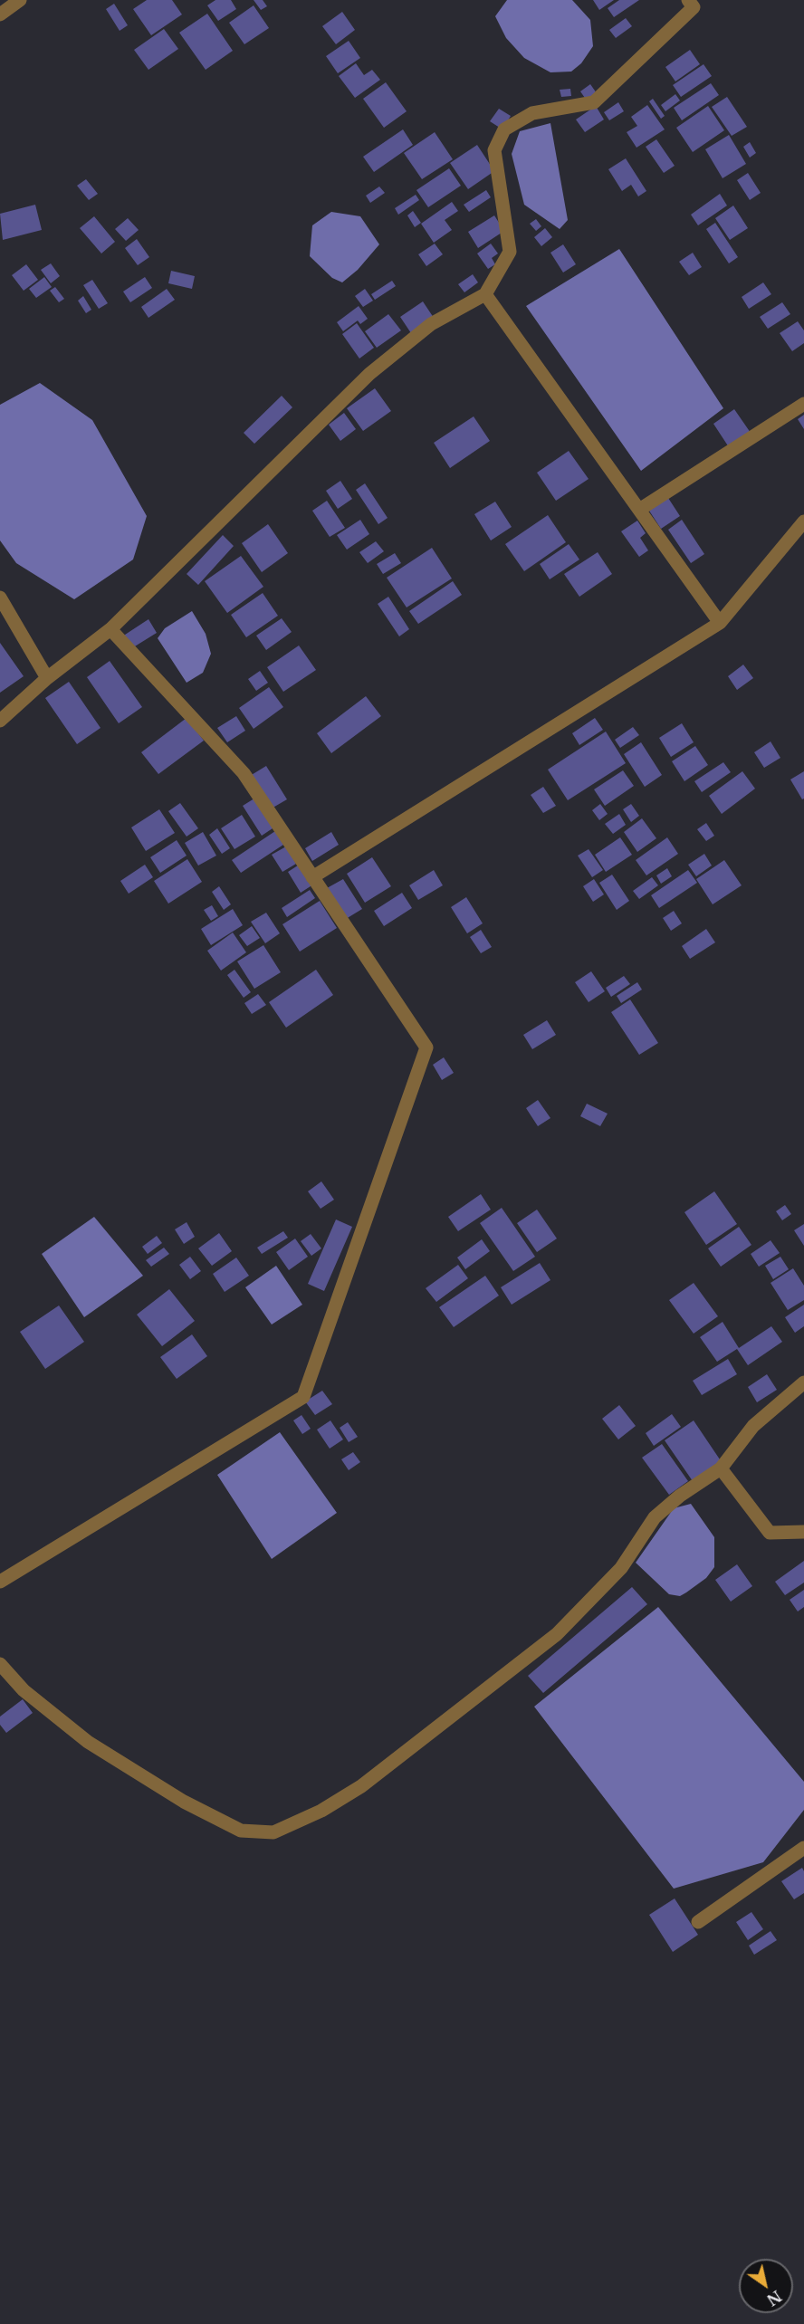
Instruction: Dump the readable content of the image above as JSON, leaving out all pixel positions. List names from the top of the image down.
{
  "north": "bottom right"
}
